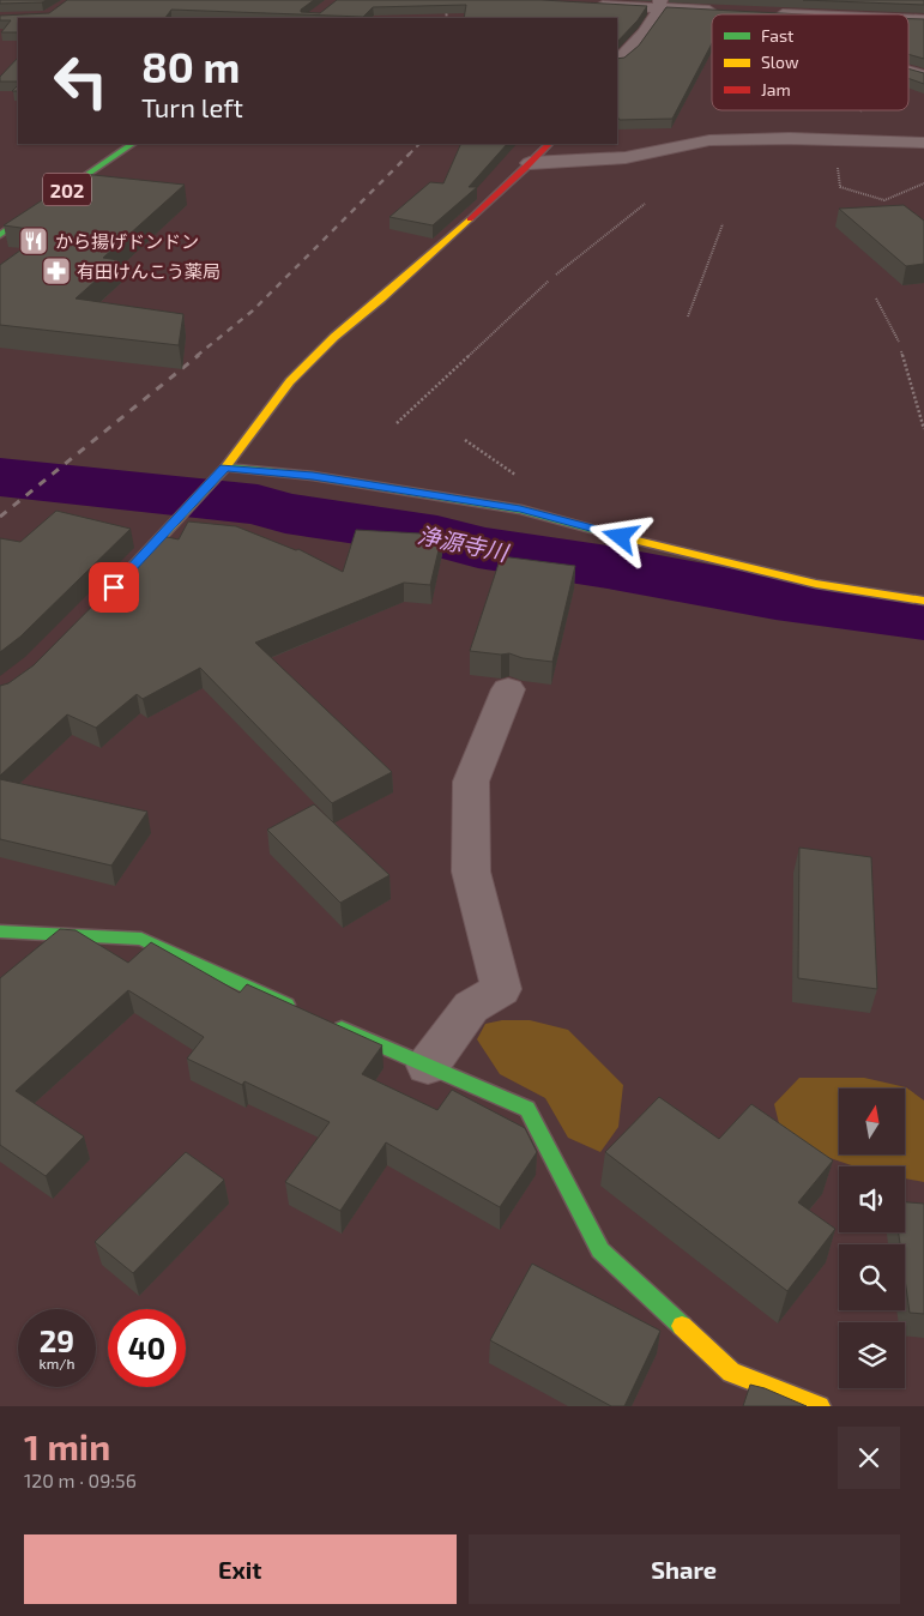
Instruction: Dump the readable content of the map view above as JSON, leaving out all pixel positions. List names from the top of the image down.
{
  "streets": {
    "main road": ["202"]
  },
  "water": ["浄源寺川"],
  "places": {
    "restaurant": ["から揚げドンドン"],
    "pharmacy": ["有田けんこう薬局"]
  },
  "legend": ["Fast", "Slow", "Jam"],
  "north": "top",
  "page": {
    "turn": ["80 m", "Turn left"],
    "speed": "29 km/h",
    "limit": "40",
    "heading": ["1 min", "120 m · 09:56"],
    "buttons": ["Exit", "Share"]
  }
}
